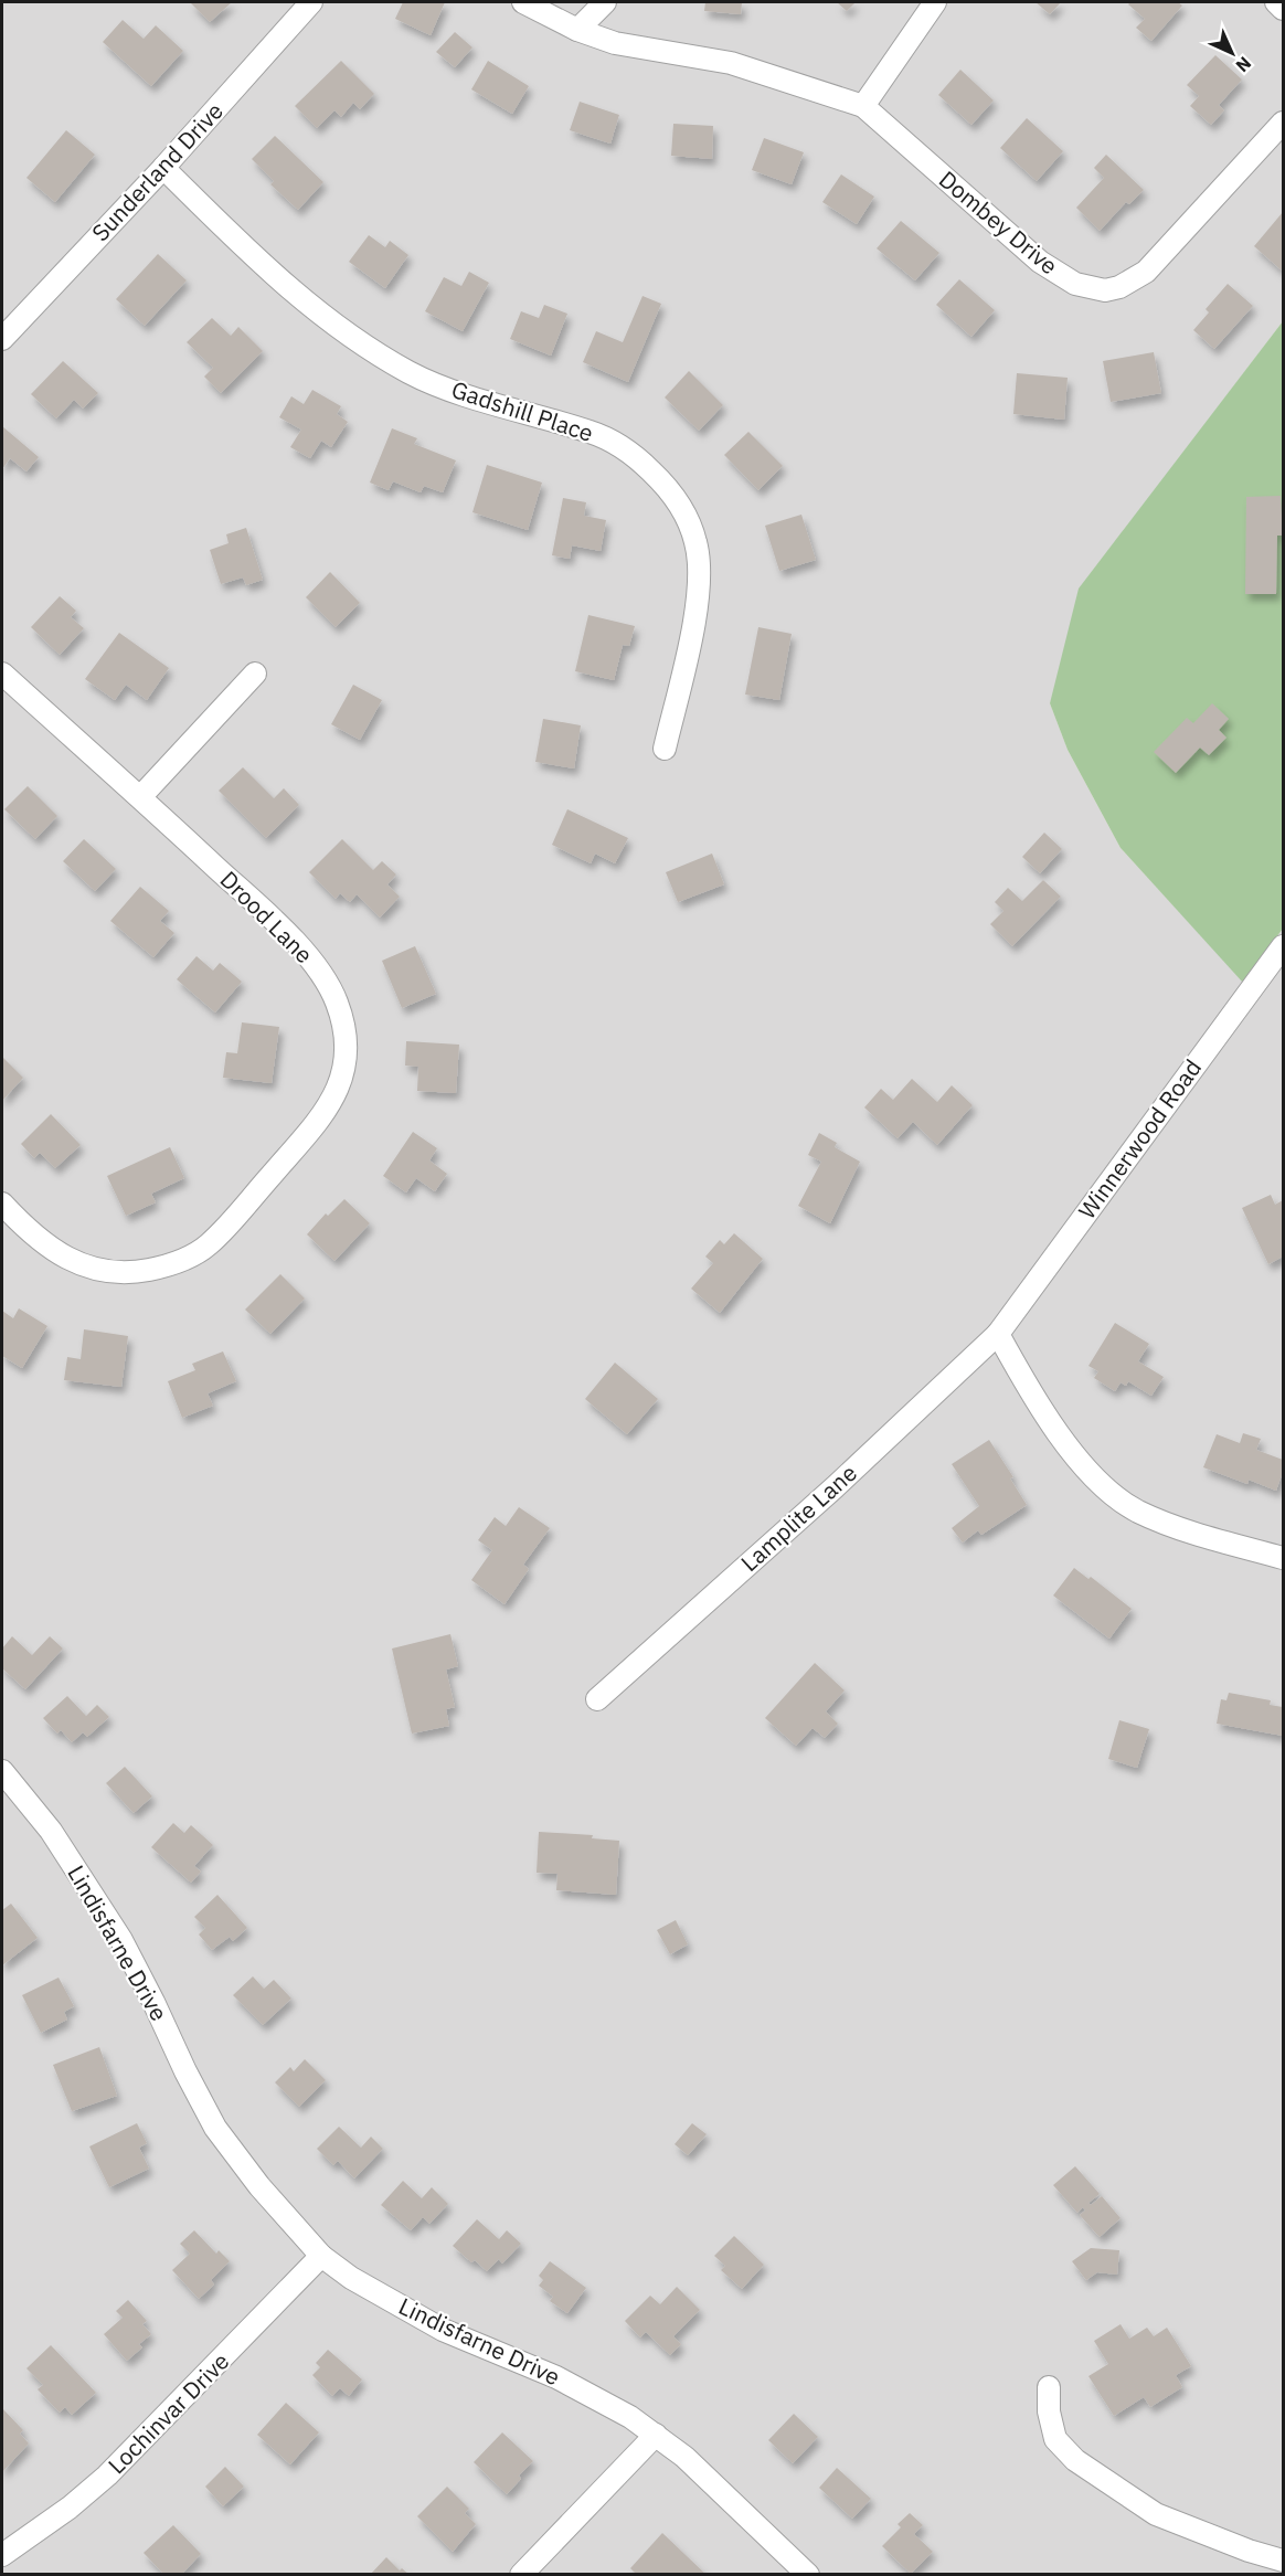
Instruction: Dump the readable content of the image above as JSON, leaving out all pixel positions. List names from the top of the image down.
{
  "streets": {
    "street": [
      "Sunderland Drive",
      "Dombey Drive",
      "Gadshill Place",
      "Drood Lane",
      "Winnerwood Road",
      "Lamplite Lane",
      "Lindisfarne Drive",
      "Lochinvar Drive"
    ]
  },
  "crossings": [
    ["Sunderland Drive", "Gadshill Place"],
    ["Winnerwood Road", "Lamplite Lane"],
    ["Lindisfarne Drive", "Lochinvar Drive"]
  ],
  "north": "bottom right"
}
